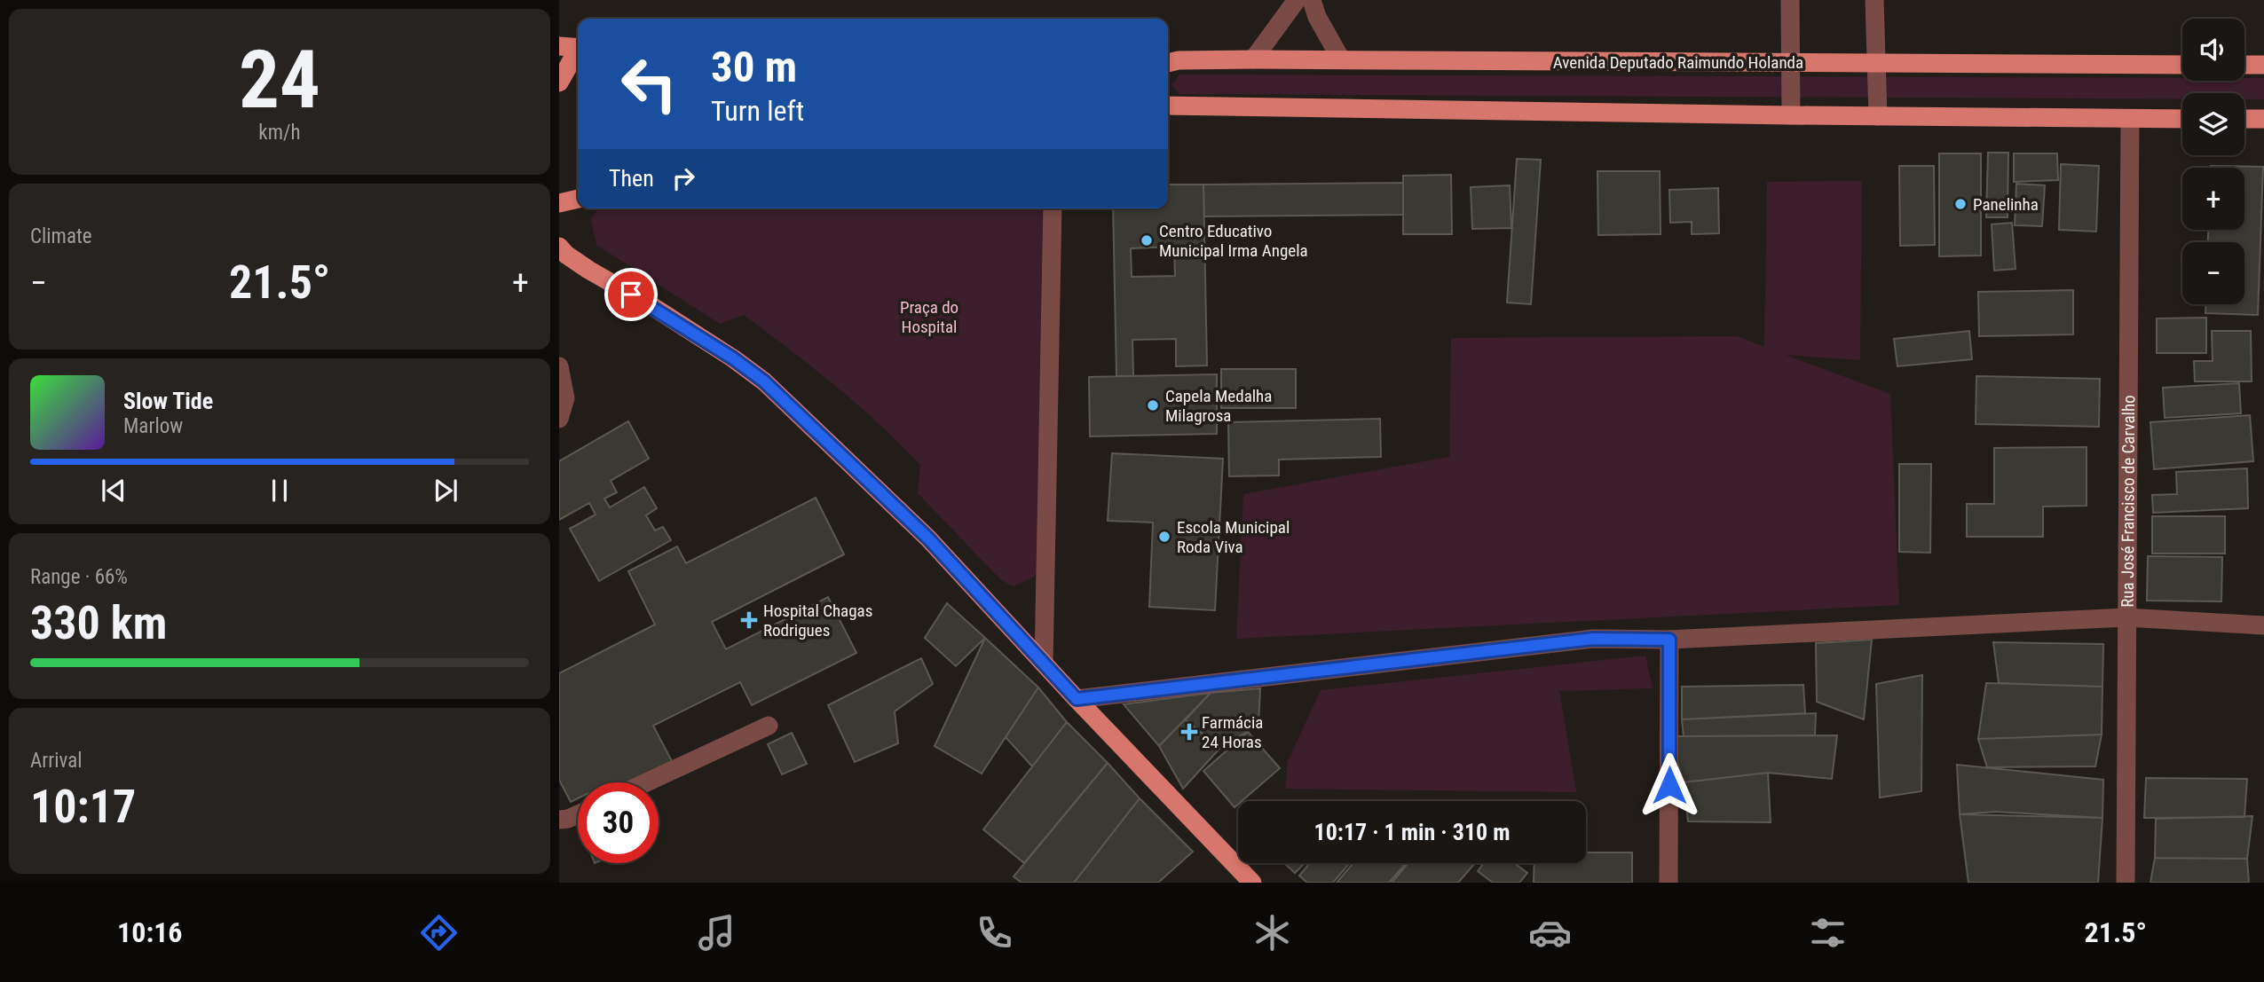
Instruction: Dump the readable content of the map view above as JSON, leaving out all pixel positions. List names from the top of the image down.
{
  "streets": {
    "main road": ["Avenida Deputado Raimundo Holanda"],
    "street": ["Rua José Francisco de Carvalho"]
  },
  "parks": ["Praça do Hospital"],
  "places": {
    "other": [
      "Panelinha",
      "Centro Educativo Municipal Irma Angela",
      "Capela Medalha Milagrosa",
      "Escola Municipal Roda Viva"
    ],
    "health": ["Hospital Chagas Rodrigues", "Farmácia 24 Horas"]
  },
  "page": {
    "tile": [
      ["24", "km/h"],
      "Climate",
      ["Range · 66%", "330 km"],
      ["Arrival", "10:17"]
    ],
    "map_buttons": ["+", "−"],
    "turn": ["30 m", "Turn left"],
    "then": "Then",
    "heat": ["−", "21.5°", "+"],
    "song": ["Slow Tide", "Marlow"],
    "limit": "30",
    "trip": "10:17 · 1 min · 310 m",
    "tabs": ["10:16", "21.5°"]
  }
}
